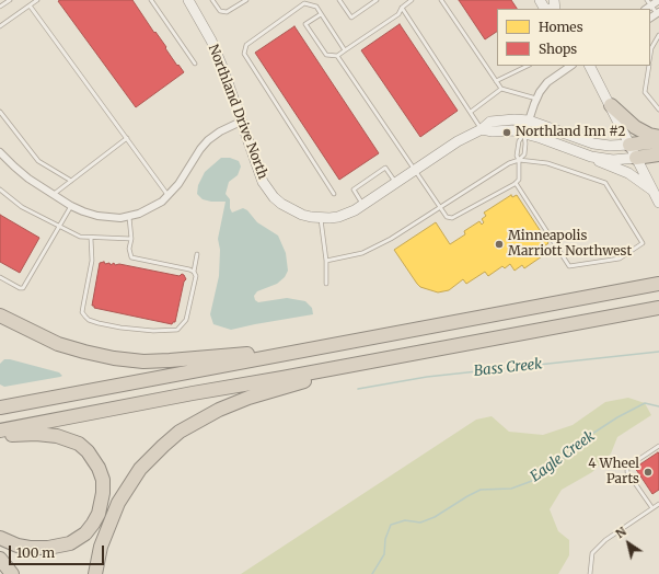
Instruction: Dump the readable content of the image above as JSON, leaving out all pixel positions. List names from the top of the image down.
{
  "streets": {
    "street": ["Northland Drive North"]
  },
  "water": ["Bass Creek", "Eagle Creek"],
  "places": ["Northland Inn #2", "Minneapolis Marriott Northwest", "4 Wheel Parts"],
  "legend": ["Homes", "Shops"],
  "scale_bar": "100 m",
  "north": "top left"
}
